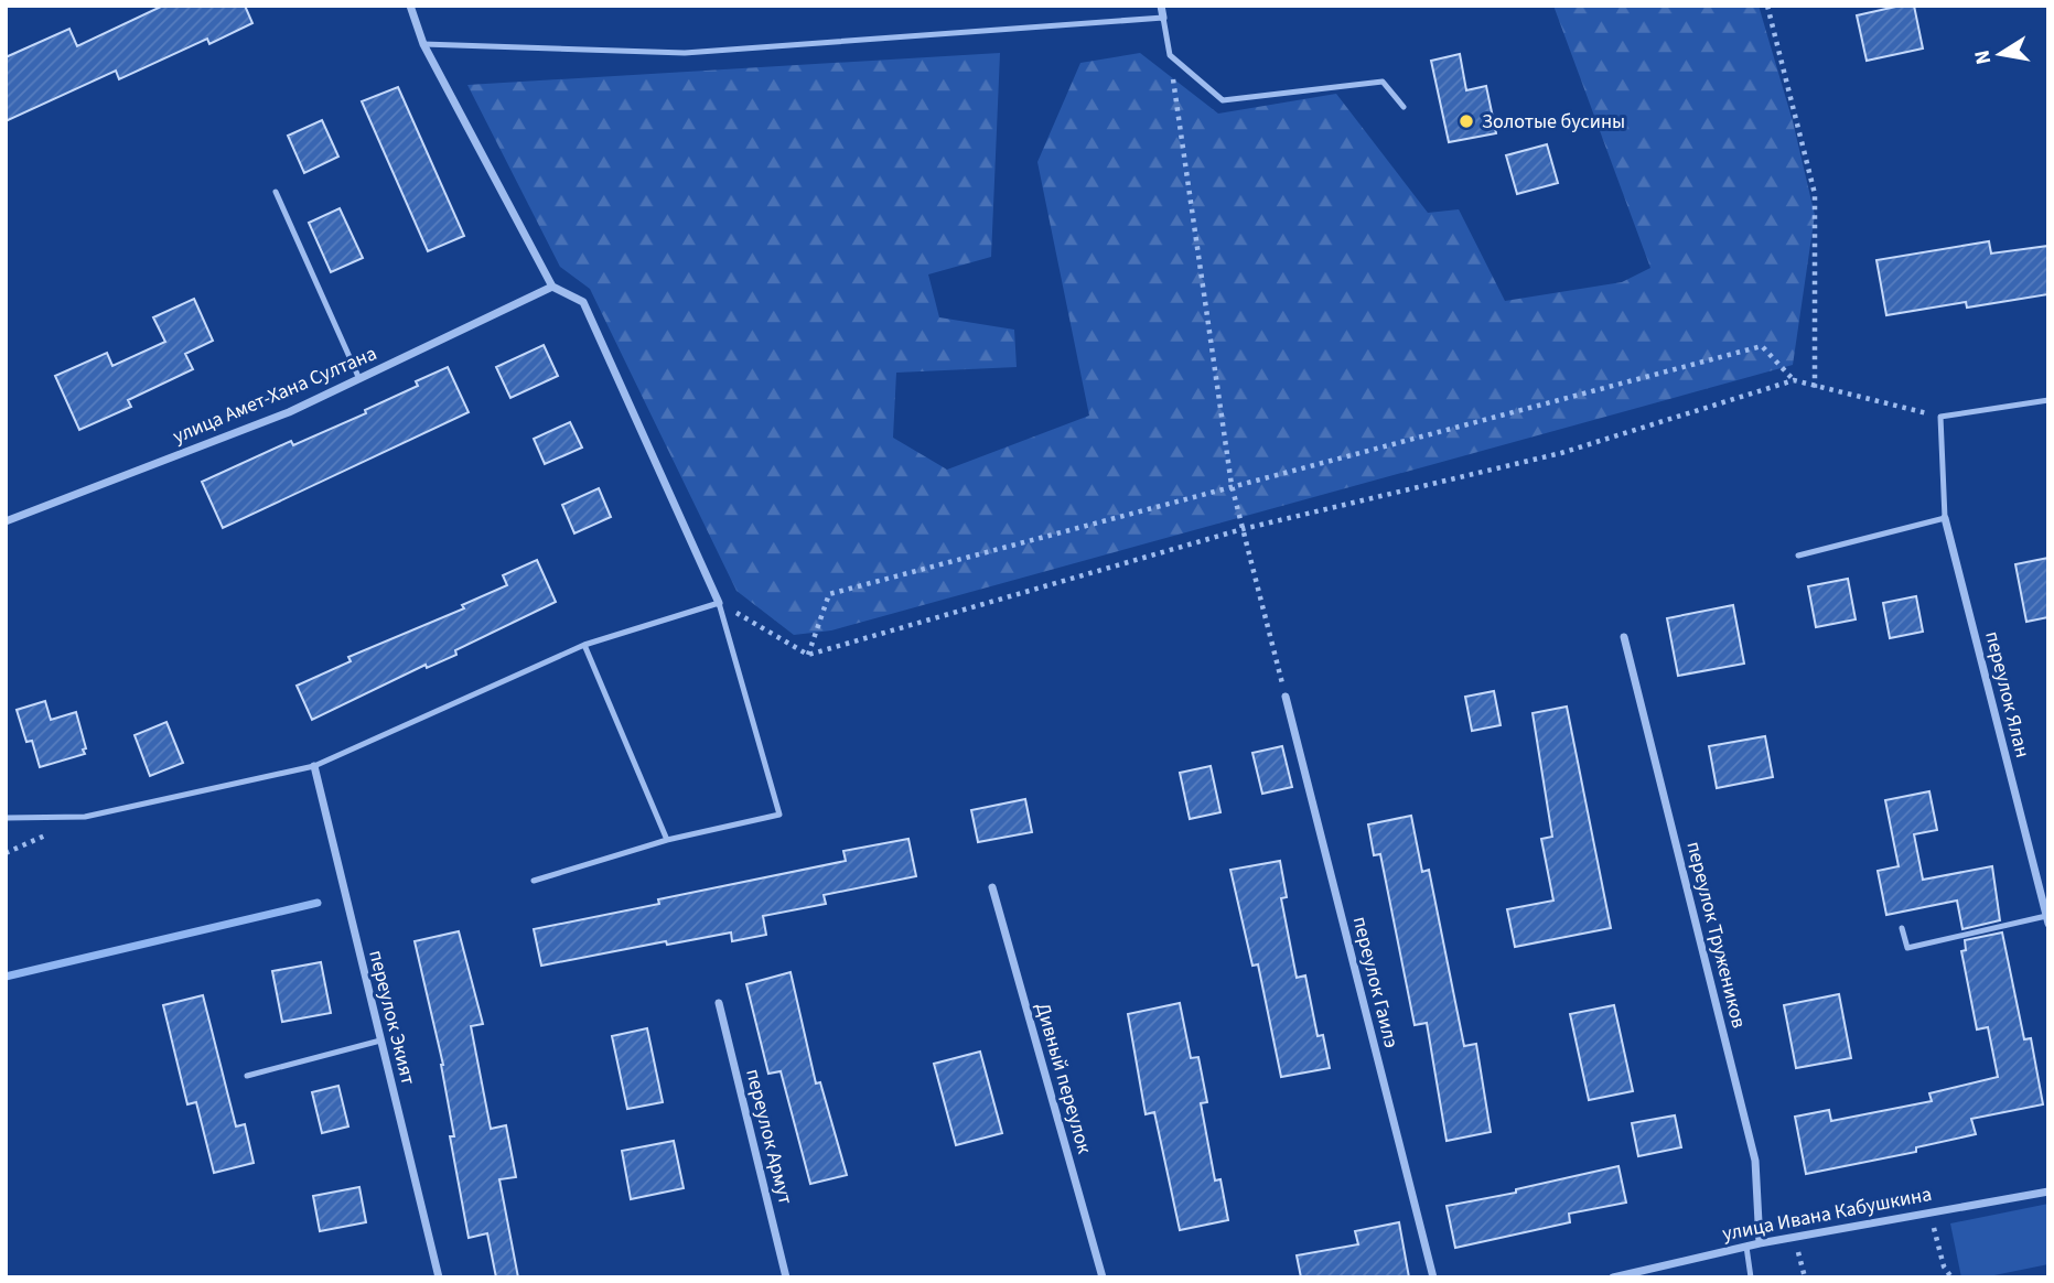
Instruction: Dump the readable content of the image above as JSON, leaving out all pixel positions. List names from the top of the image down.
{
  "streets": {
    "street": [
      "улица Амет-Хана Султана",
      "переулок Ялан",
      "переулок Тружеников",
      "переулок Гаилэ",
      "переулок Экият",
      "Дивный переулок",
      "переулок Армут",
      "улица Ивана Кабушкина"
    ]
  },
  "crossings": [
    ["переулок Тружеников", "улица Ивана Кабушкина"]
  ],
  "places": ["Золотые бусины"],
  "north": "left"
}
